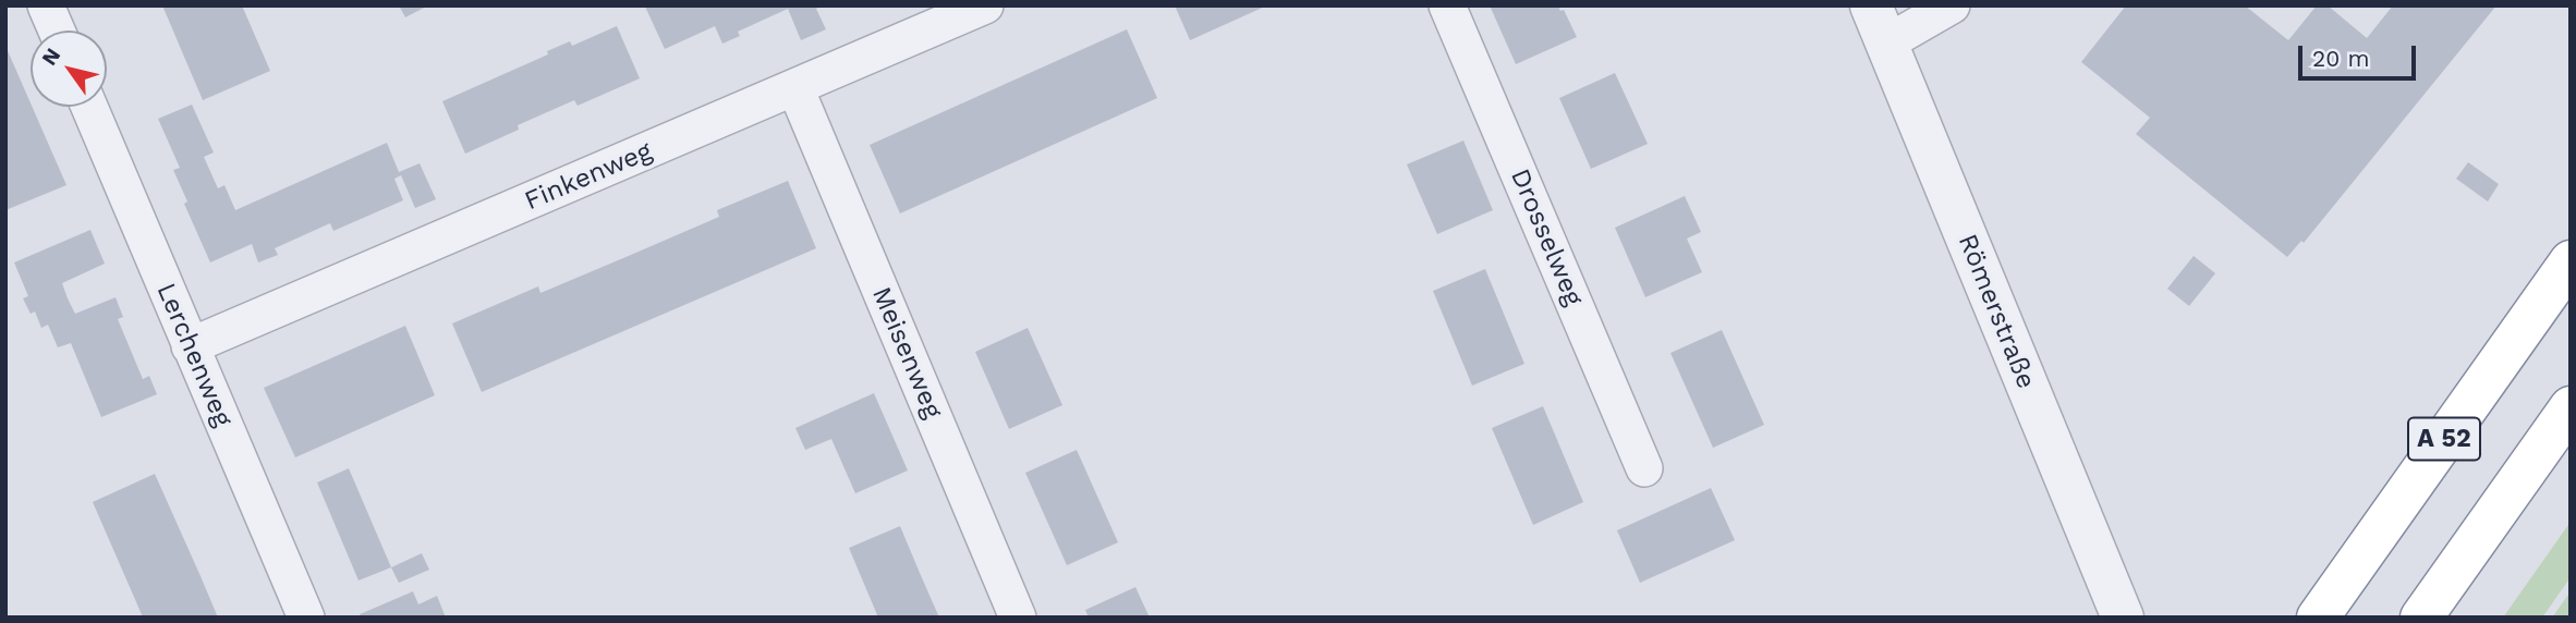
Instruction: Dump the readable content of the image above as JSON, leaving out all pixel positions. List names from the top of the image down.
{
  "streets": {
    "highway": ["A 52"],
    "street": [
      "Finkenweg",
      "Drosselweg",
      "Römerstraße",
      "Meisenweg",
      "Lerchenweg"
    ]
  },
  "crossings": [
    ["Finkenweg", "Meisenweg"],
    ["Finkenweg", "Lerchenweg"]
  ],
  "scale_bar": "20 m",
  "north": "top left"
}
